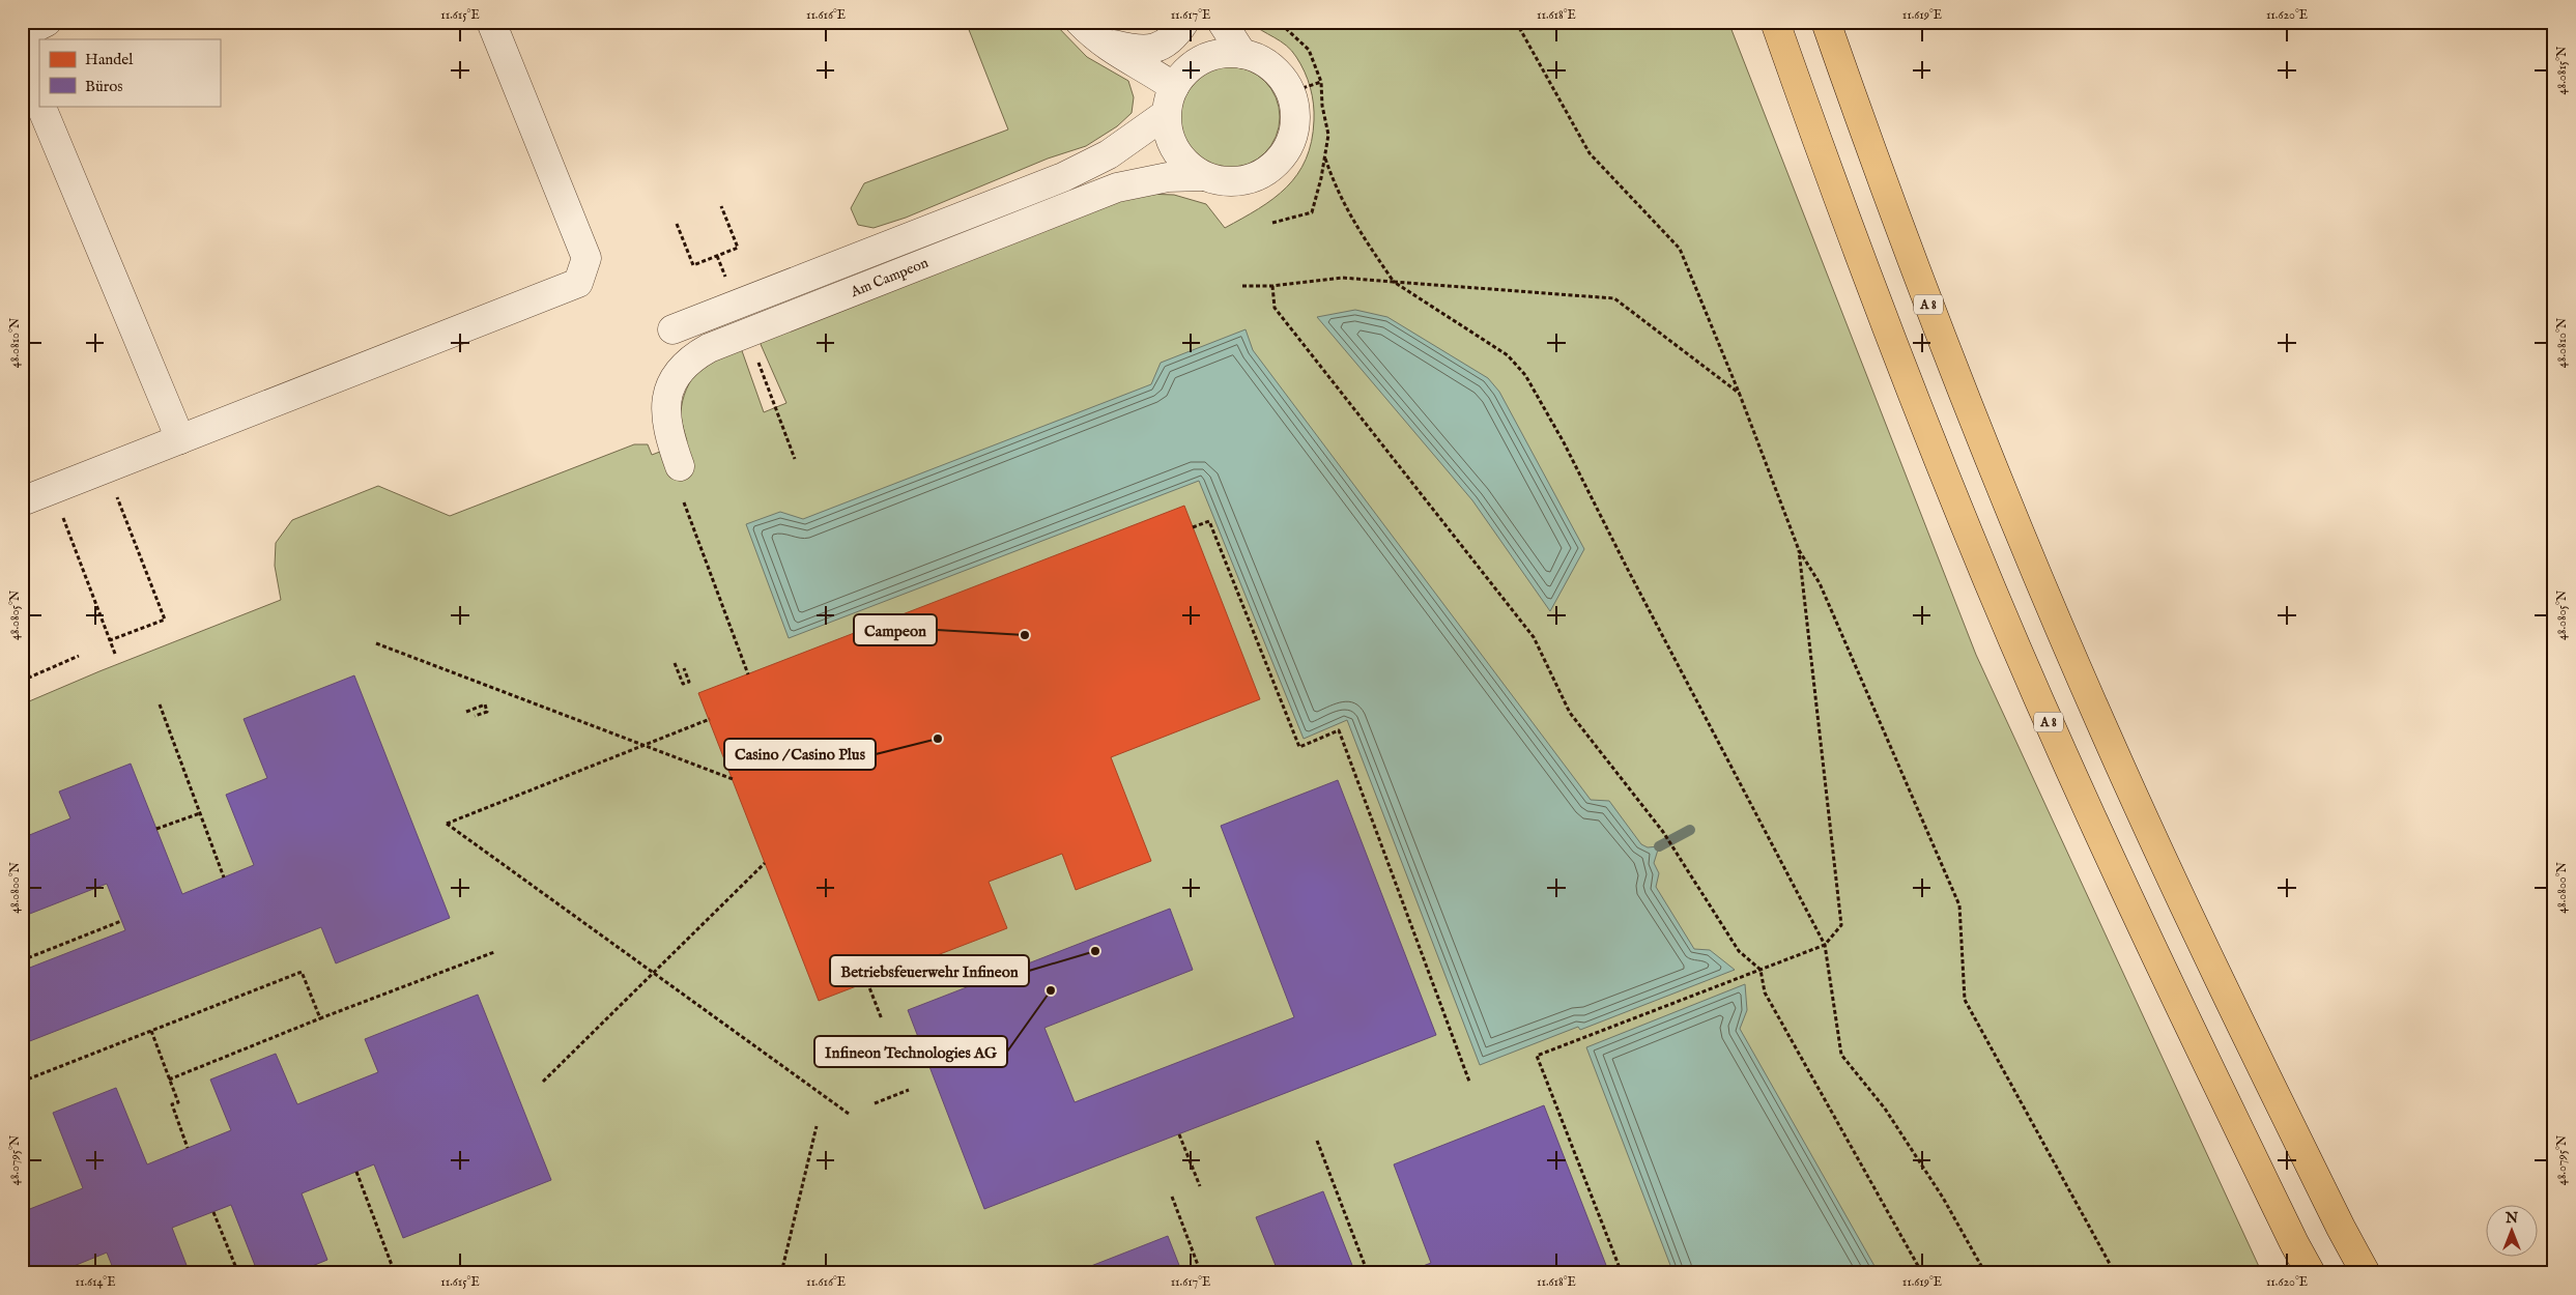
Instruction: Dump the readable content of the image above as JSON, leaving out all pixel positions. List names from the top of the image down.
{
  "streets": {
    "highway": ["A 8"],
    "street": ["Am Campeon"]
  },
  "places": [
    "Campeon",
    "Casino / Casino Plus",
    "Betriebsfeuerwehr Infineon",
    "Infineon Technologies AG"
  ],
  "legend": ["Handel", "Büros"],
  "north": "top",
  "coordinates": [
    "11.615°E",
    "11.616°E",
    "11.617°E",
    "11.618°E",
    "11.619°E",
    "11.620°E",
    "48.0815°N",
    "48.0810°N",
    "48.0805°N",
    "48.0800°N",
    "48.0795°N",
    "11.614°E"
  ]
}
